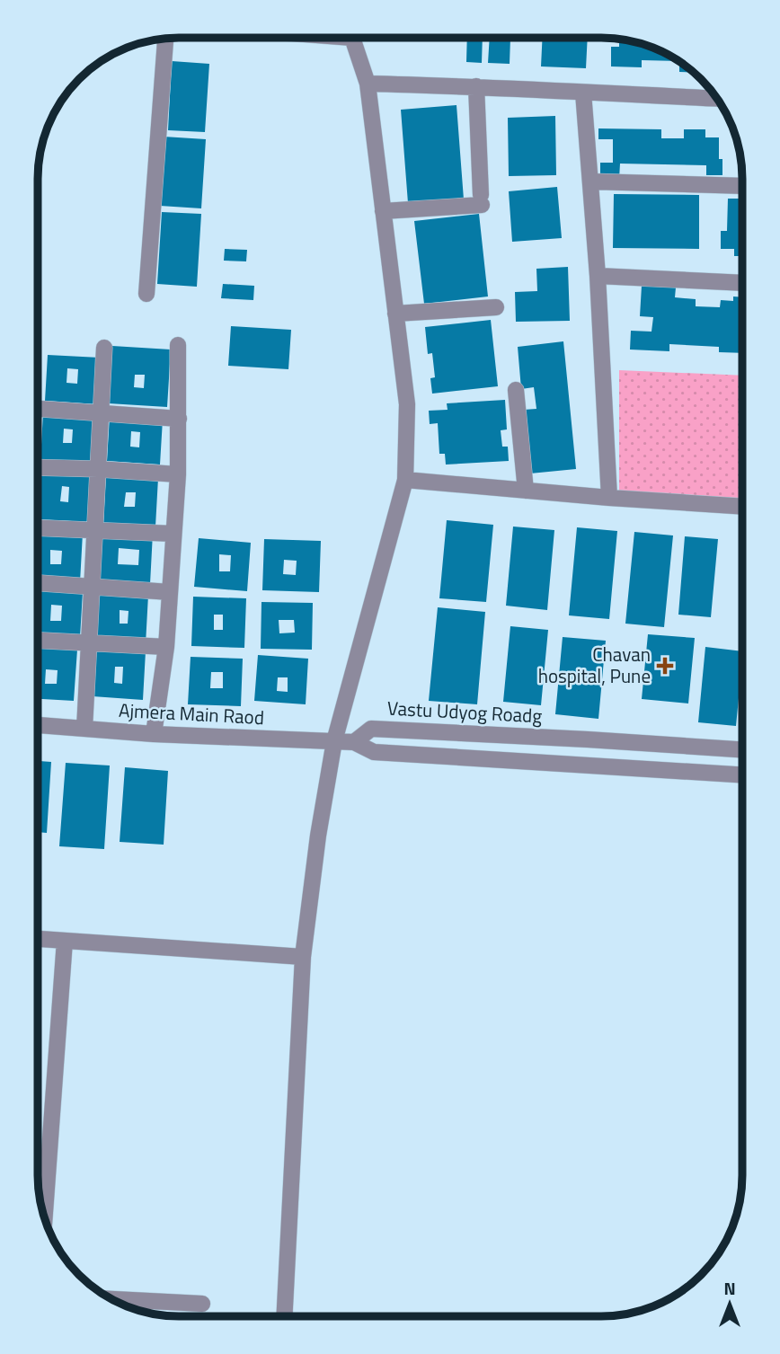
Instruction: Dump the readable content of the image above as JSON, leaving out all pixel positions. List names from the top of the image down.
{
  "streets": {
    "street": ["Vastu Udyog Roadg", "Ajmera Main Raod"]
  },
  "crossings": [
    ["Vastu Udyog Roadg", "Ajmera Main Raod"]
  ],
  "places": {
    "health": ["Chavan hospital, Pune"]
  },
  "north": "top"
}
